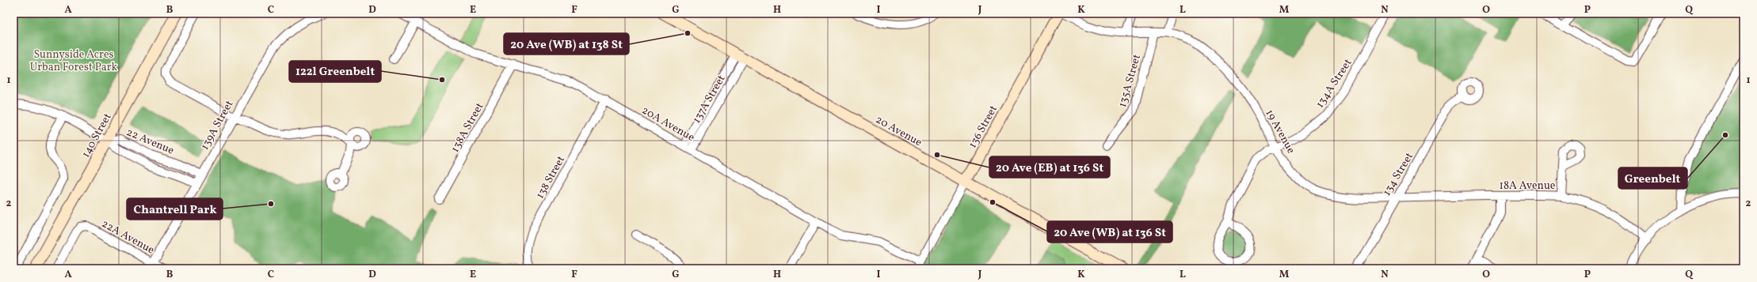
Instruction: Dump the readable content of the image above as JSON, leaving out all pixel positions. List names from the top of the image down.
{
  "streets": {
    "street": [
      "135A Street",
      "134A Street",
      "137A Street",
      "20A Avenue",
      "139A Street",
      "136 Street",
      "138A Street",
      "20 Avenue",
      "19 Avenue",
      "140 Street",
      "22 Avenue",
      "134 Street",
      "138 Street",
      "18A Avenue",
      "22A Avenue"
    ]
  },
  "crossings": [
    ["135A Street", "19 Avenue"],
    ["134A Street", "19 Avenue"],
    ["137A Street", "20A Avenue"],
    ["137A Street", "20 Avenue"],
    ["20A Avenue", "136 Street"],
    ["20A Avenue", "138A Street"],
    ["20A Avenue", "138 Street"],
    ["139A Street", "22 Avenue"],
    ["139A Street", "22A Avenue"],
    ["136 Street", "20 Avenue"],
    ["136 Street", "19 Avenue"],
    ["19 Avenue", "134 Street"],
    ["19 Avenue", "18A Avenue"],
    ["140 Street", "22 Avenue"],
    ["134 Street", "18A Avenue"]
  ],
  "parks": ["Sunnyside Acres Urban Forest Park"],
  "places": [
    "20 Ave (WB) at 138 St",
    "122l Greenbelt",
    "Greenbelt",
    "20 Ave (EB) at 136 St",
    "20 Ave (WB) at 136 St",
    "Chantrell Park"
  ],
  "grid": {
    "columns": [
      "A",
      "B",
      "C",
      "D",
      "E",
      "F",
      "G",
      "H",
      "I",
      "J",
      "K",
      "L",
      "M",
      "N",
      "O",
      "P",
      "Q"
    ],
    "rows": ["1", "2"]
  }
}
